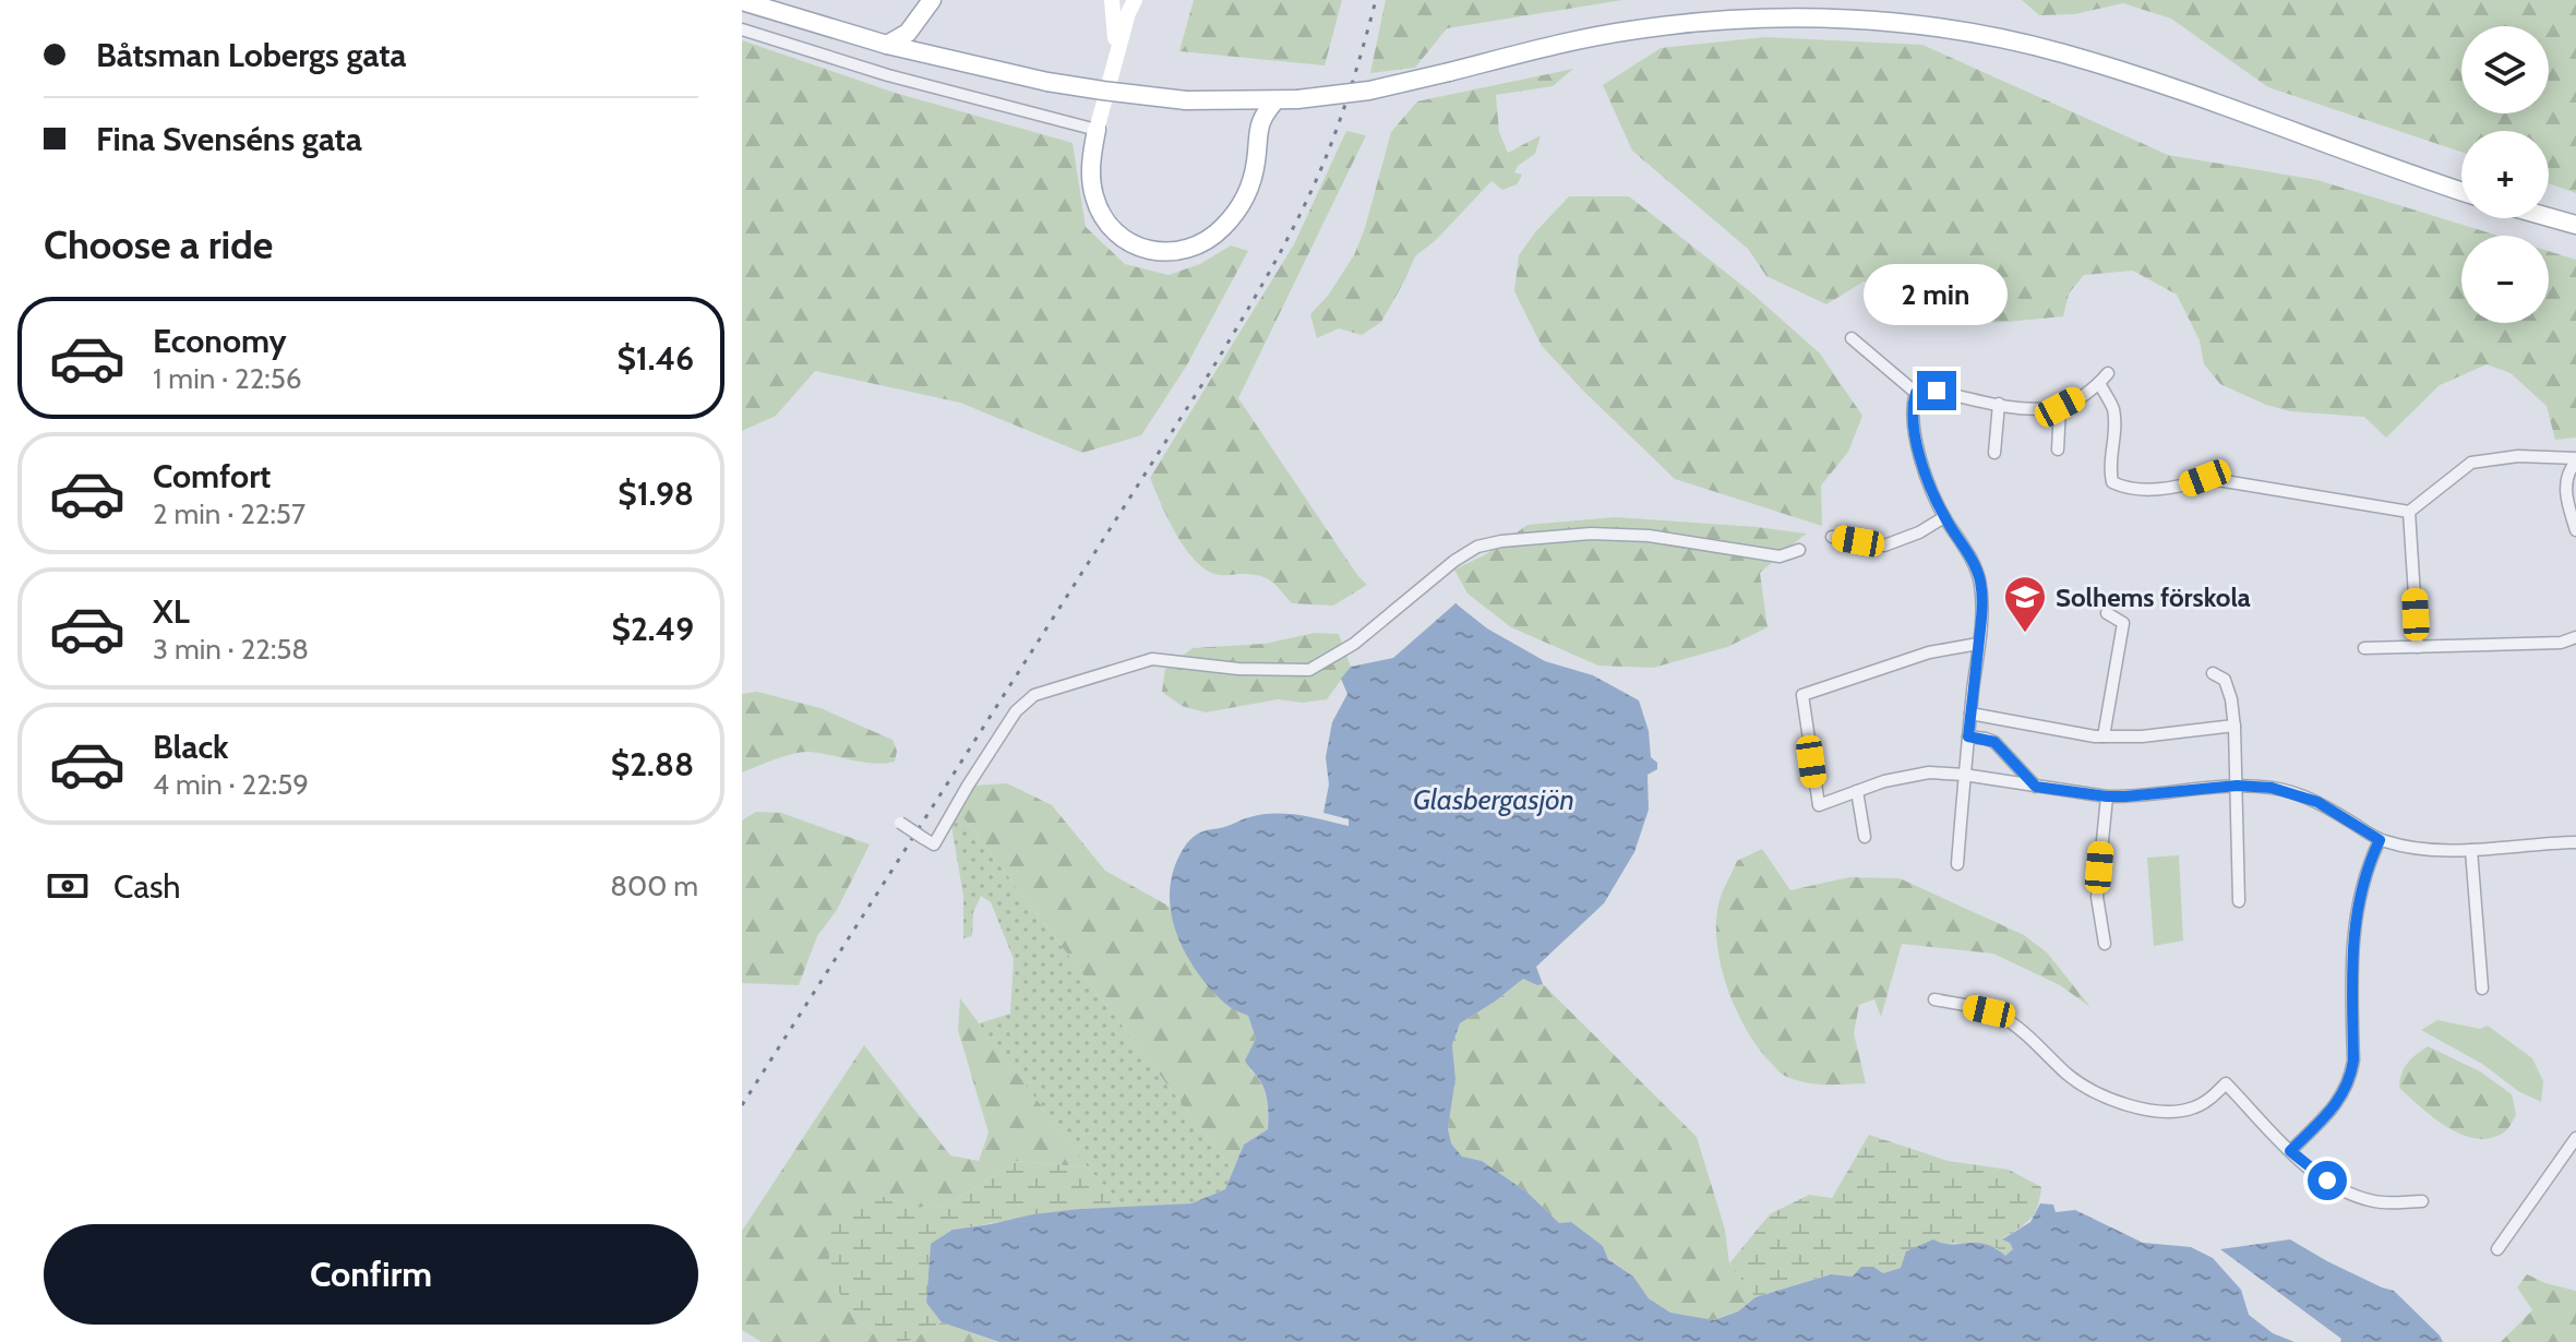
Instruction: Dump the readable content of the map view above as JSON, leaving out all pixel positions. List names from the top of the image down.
{
  "water": ["Glasbergasjön"],
  "places": {
    "school or university": ["Solhems förskola"]
  },
  "page": {
    "banner": ["Båtsman Lobergs gata", "Fina Svenséns gata"],
    "map_buttons": ["+", "−"],
    "heading": "Choose a ride",
    "bubble": "2 min",
    "list": [
      {
        "name": "Economy",
        "note": "1 min · 22:56",
        "value": "$1.46"
      },
      {
        "name": "Comfort",
        "note": "2 min · 22:57",
        "value": "$1.98"
      },
      {
        "name": "XL",
        "note": "3 min · 22:58",
        "value": "$2.49"
      },
      {
        "name": "Black",
        "note": "4 min · 22:59",
        "value": "$2.88"
      }
    ],
    "pay": ["Cash", "800 m"],
    "buttons": "Confirm"
  }
}
